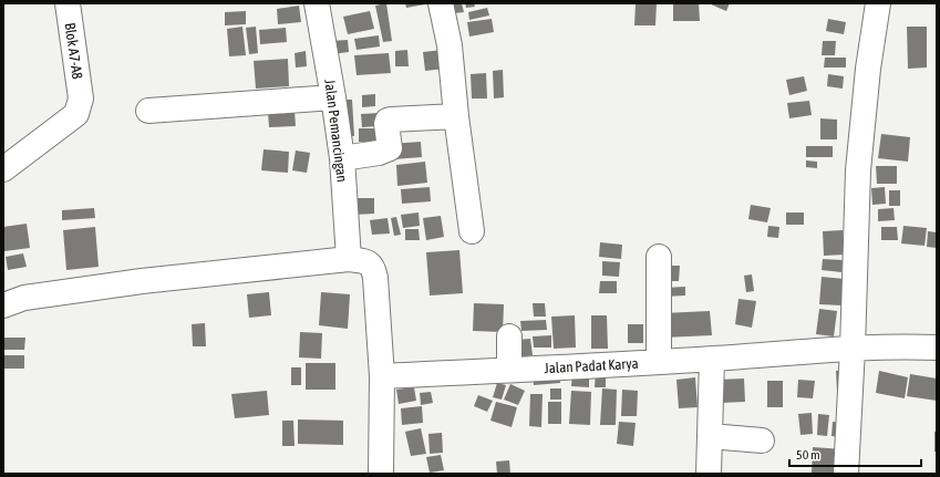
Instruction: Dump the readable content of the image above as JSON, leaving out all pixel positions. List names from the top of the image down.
{
  "streets": {
    "street": ["Blok A7-A8", "Jalan Pemancingan", "Jalan Padat Karya"]
  },
  "scale_bar": "50 m"
}
